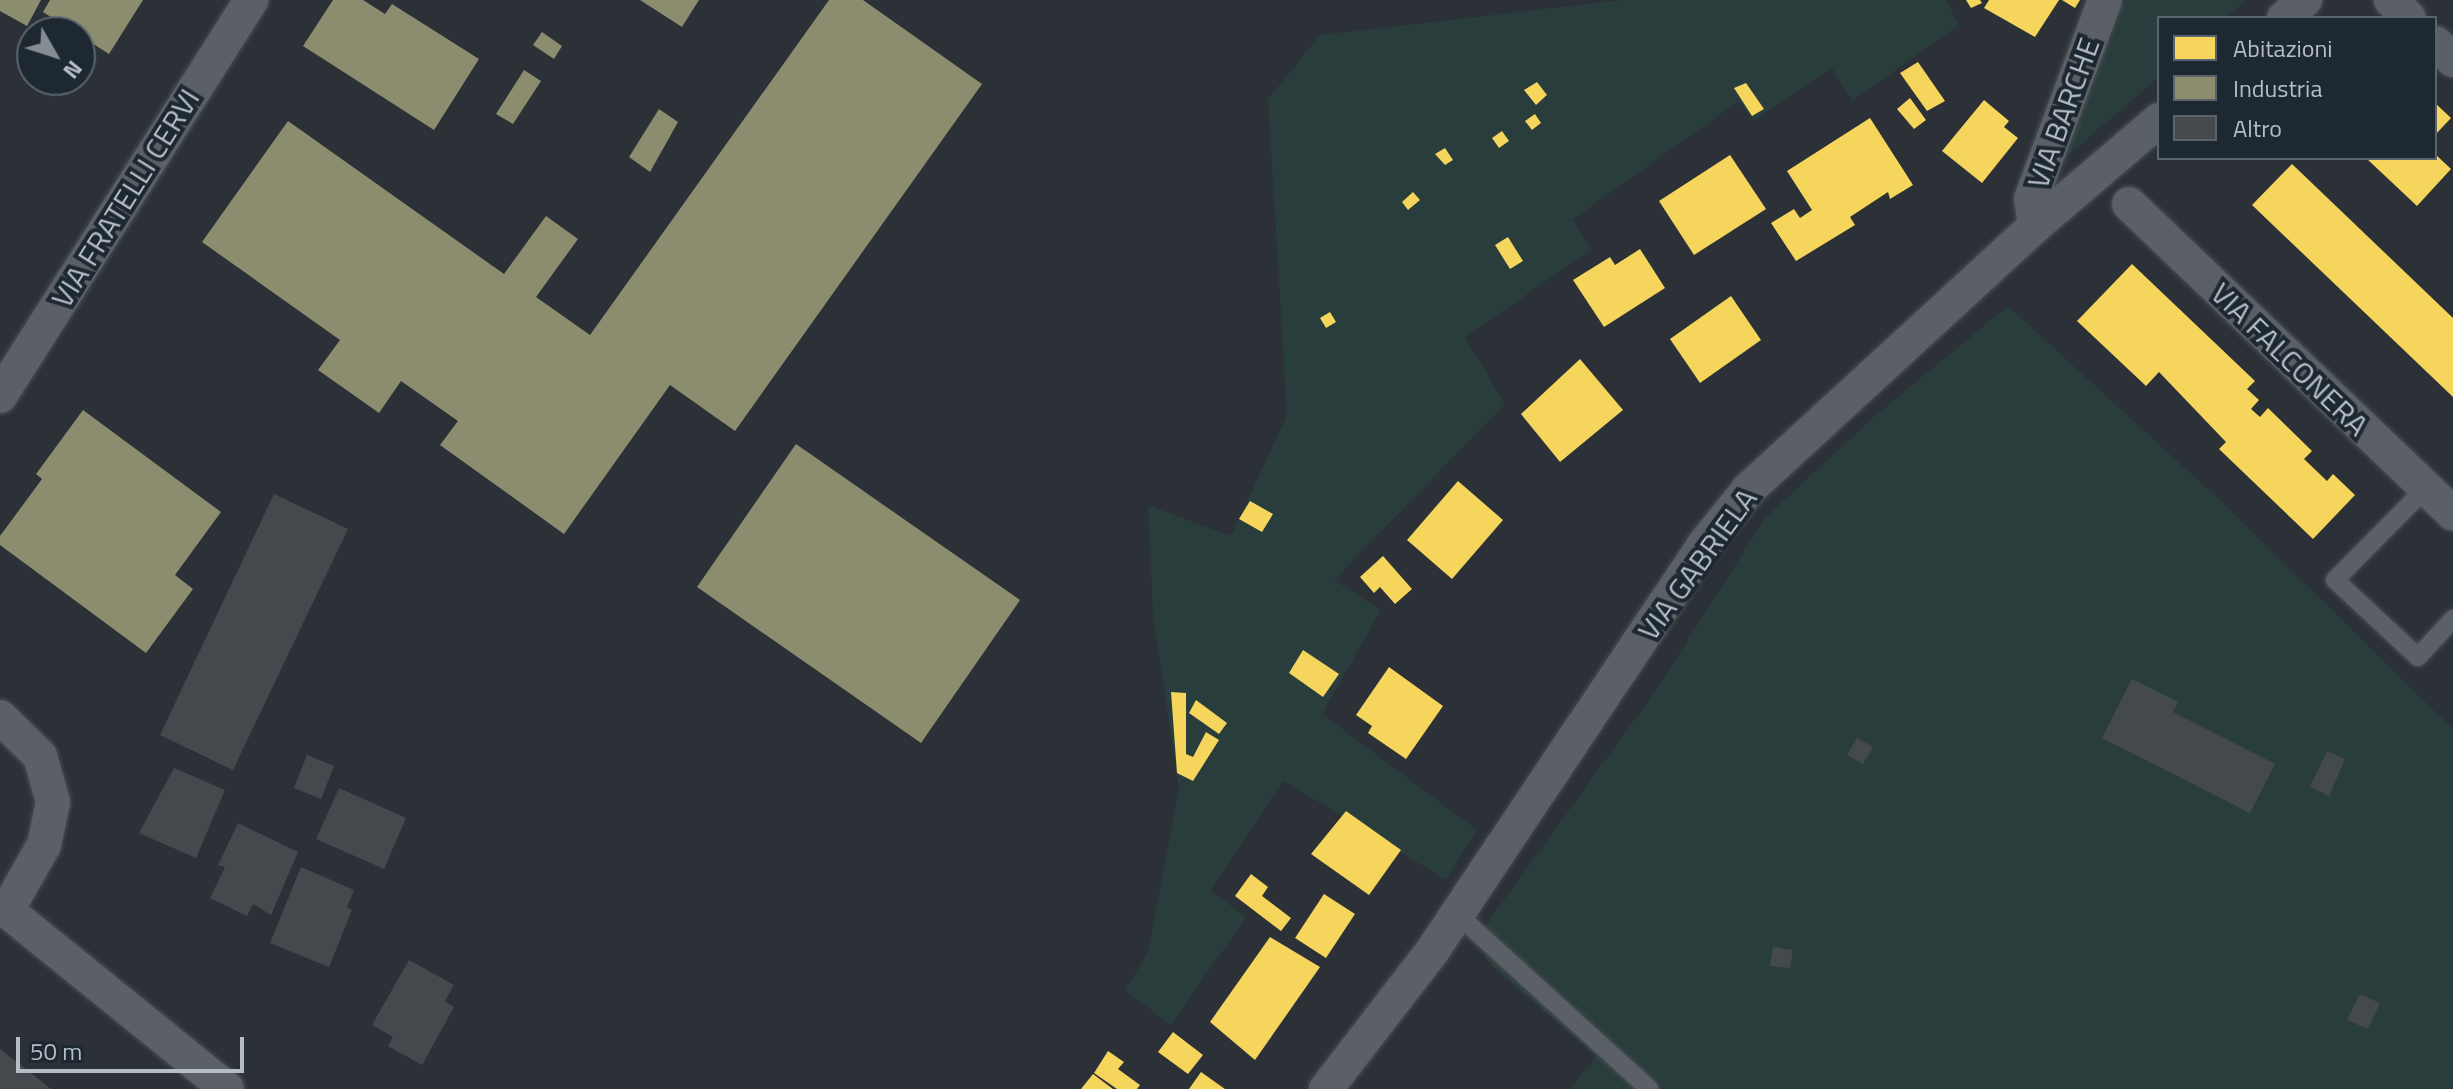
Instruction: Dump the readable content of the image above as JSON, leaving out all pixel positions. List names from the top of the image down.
{
  "streets": {
    "street": [
      "VIA BARCHE",
      "VIA FRATELLI CERVI",
      "VIA FALCONERA",
      "VIA GABRIELA"
    ]
  },
  "crossings": [
    ["VIA BARCHE", "VIA GABRIELA"]
  ],
  "legend": ["Abitazioni", "Industria", "Altro"],
  "scale_bar": "50 m",
  "north": "bottom right"
}
